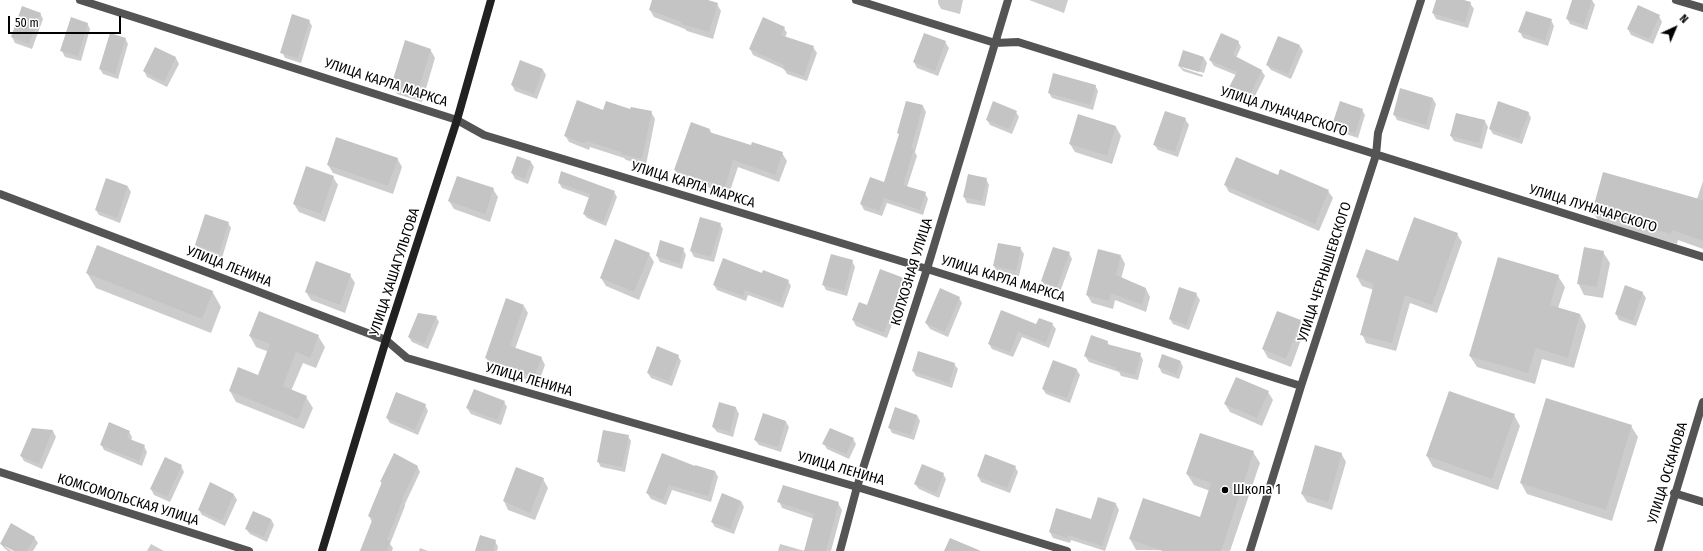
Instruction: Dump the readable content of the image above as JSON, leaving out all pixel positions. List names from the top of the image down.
{
  "streets": {
    "main road": ["УЛИЦА ХАШАГУЛЬГОВА"],
    "street": [
      "УЛИЦА КАРЛА МАРКСА",
      "УЛИЦА ЛУНАЧАРСКОГО",
      "УЛИЦА ЛЕНИНА",
      "КОЛХОЗНАЯ УЛИЦА",
      "УЛИЦА ЧЕРНЫШЕВСКОГО",
      "УЛИЦА ОСКАНОВА",
      "КОМСОМОЛЬСКАЯ УЛИЦА"
    ]
  },
  "crossings": [
    ["УЛИЦА КАРЛА МАРКСА", "УЛИЦА ХАШАГУЛЬГОВА"],
    ["УЛИЦА КАРЛА МАРКСА", "КОЛХОЗНАЯ УЛИЦА"],
    ["УЛИЦА КАРЛА МАРКСА", "УЛИЦА ЧЕРНЫШЕВСКОГО"],
    ["УЛИЦА ЛУНАЧАРСКОГО", "КОЛХОЗНАЯ УЛИЦА"],
    ["УЛИЦА ЛУНАЧАРСКОГО", "УЛИЦА ЧЕРНЫШЕВСКОГО"],
    ["УЛИЦА ЛЕНИНА", "УЛИЦА ХАШАГУЛЬГОВА"],
    ["УЛИЦА ЛЕНИНА", "КОЛХОЗНАЯ УЛИЦА"]
  ],
  "places": ["Школа 1"],
  "scale_bar": "50 m",
  "north": "top right"
}
